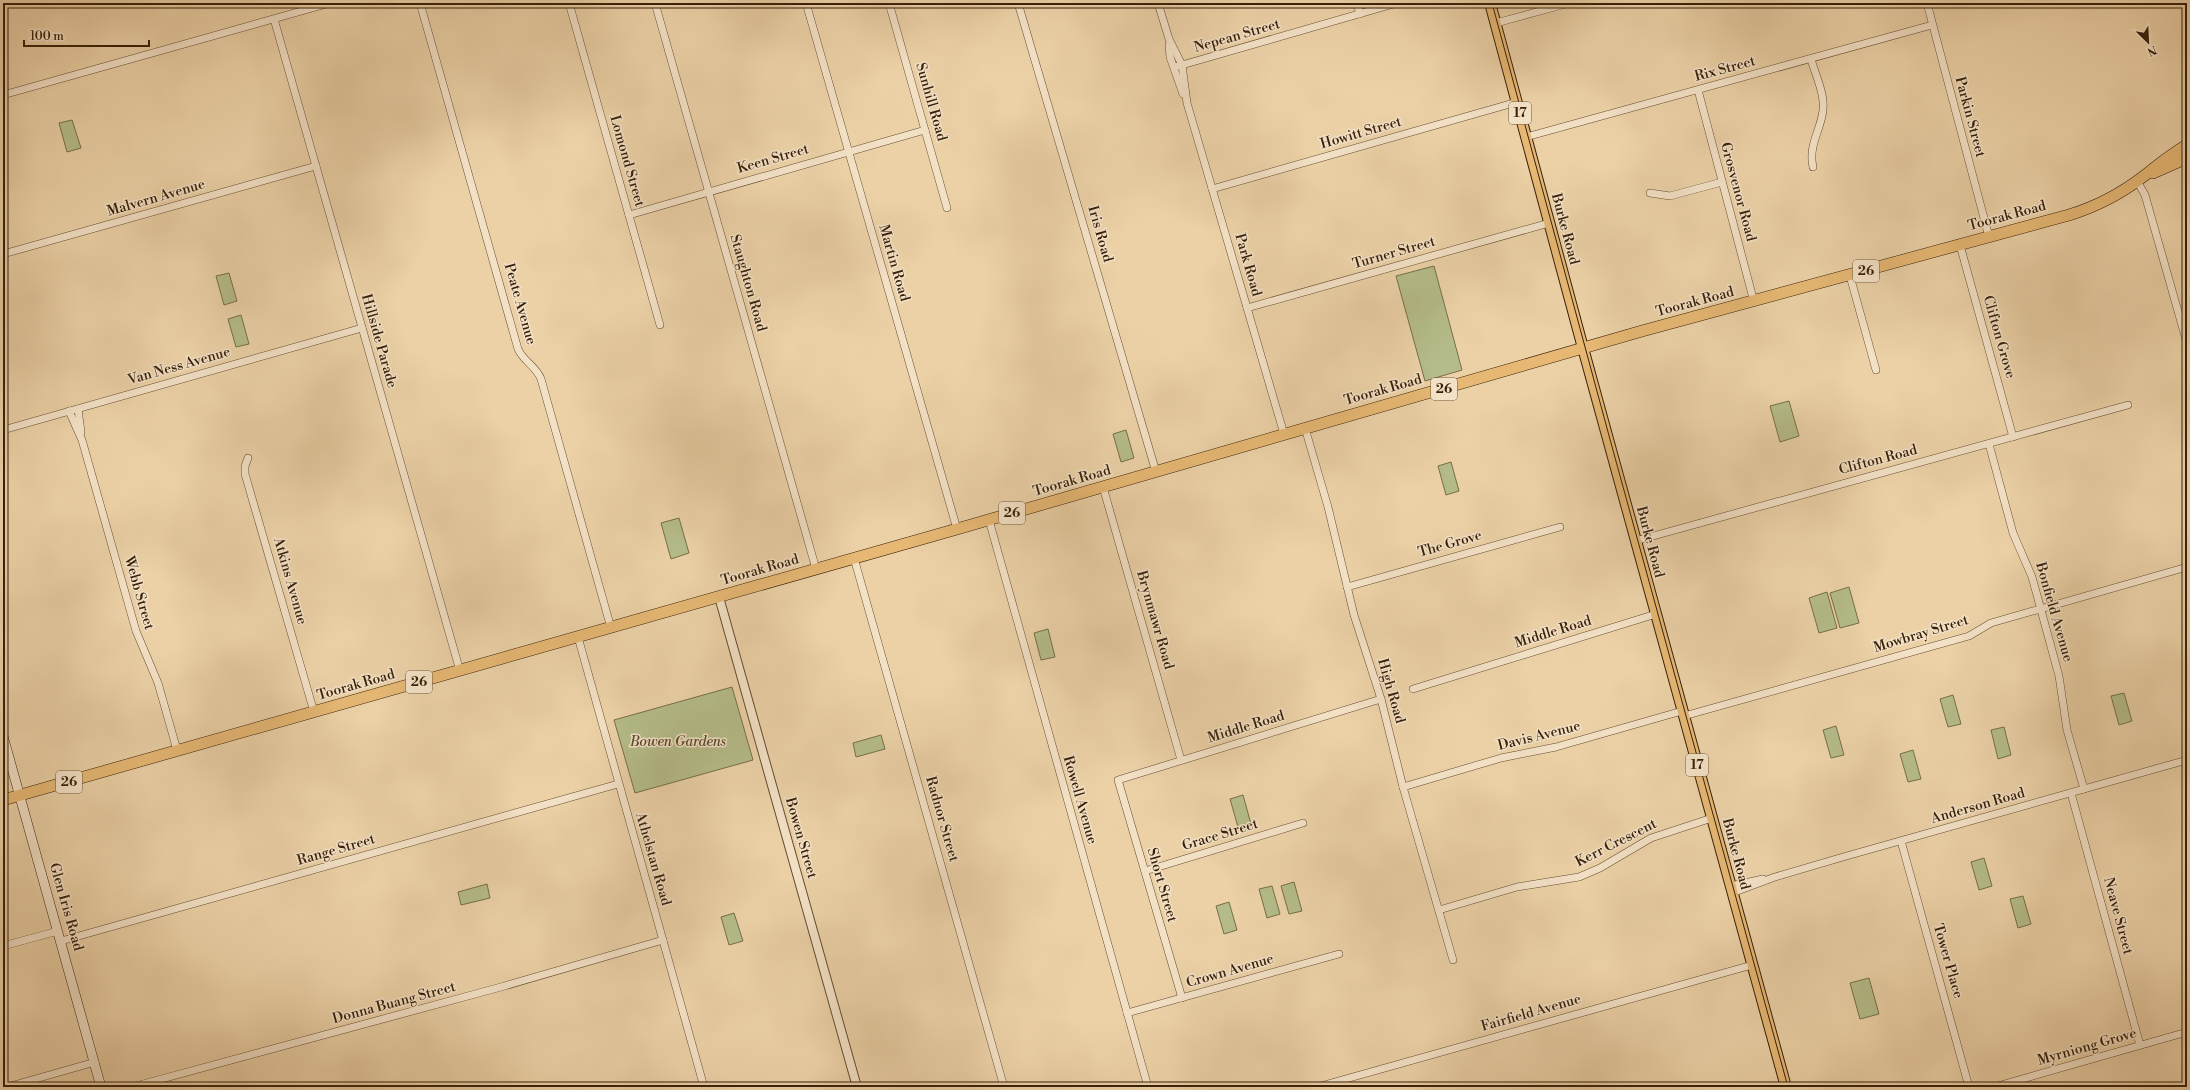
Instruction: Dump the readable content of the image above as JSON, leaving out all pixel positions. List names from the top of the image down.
{
  "streets": {
    "highway": ["Toorak Road", "26"],
    "main road": ["17", "Burke Road", "Glen Iris Road"],
    "street": [
      "Nepean Street",
      "Rix Street",
      "Sunhill Road",
      "Parkin Street",
      "Howitt Street",
      "Keen Street",
      "Lomond Street",
      "Grosvenor Road",
      "Malvern Avenue",
      "Iris Road",
      "Turner Street",
      "Martin Road",
      "Park Road",
      "Staughton Road",
      "Peate Avenue",
      "Clifton Grove",
      "Hillside Parade",
      "Van Ness Avenue",
      "Clifton Road",
      "The Grove",
      "Atkins Avenue",
      "Webb Street",
      "Bonfield Avenue",
      "Brynmawr Road",
      "Middle Road",
      "Mowbray Street",
      "High Road",
      "Davis Avenue",
      "Rowell Avenue",
      "Anderson Road",
      "Radnor Street",
      "Grace Street",
      "Bowen Street",
      "Kerr Crescent",
      "Range Street",
      "Athelstan Road",
      "Short Street",
      "Neave Street",
      "Tower Place",
      "Crown Avenue",
      "Donna Buang Street",
      "Fairfield Avenue",
      "Myrniong Grove"
    ]
  },
  "crossings": [
    ["Nepean Street", "Park Road"],
    ["Rix Street", "Parkin Street"],
    ["Rix Street", "Grosvenor Road"],
    ["Rix Street", "Burke Road"],
    ["Sunhill Road", "Keen Street"],
    ["Parkin Street", "Toorak Road"],
    ["Howitt Street", "Burke Road"],
    ["Howitt Street", "Park Road"],
    ["Keen Street", "Lomond Street"],
    ["Keen Street", "Martin Road"],
    ["Keen Street", "Staughton Road"],
    ["Grosvenor Road", "Toorak Road"],
    ["Malvern Avenue", "Hillside Parade"],
    ["Toorak Road", "Burke Road"],
    ["Toorak Road", "Iris Road"],
    ["Toorak Road", "Martin Road"],
    ["Toorak Road", "Park Road"],
    ["Toorak Road", "Staughton Road"],
    ["Toorak Road", "Peate Avenue"],
    ["Toorak Road", "Clifton Grove"],
    ["Toorak Road", "Hillside Parade"],
    ["Toorak Road", "Atkins Avenue"],
    ["Toorak Road", "Webb Street"],
    ["Toorak Road", "Brynmawr Road"],
    ["Toorak Road", "High Road"],
    ["Toorak Road", "Rowell Avenue"],
    ["Toorak Road", "Radnor Street"],
    ["Toorak Road", "Bowen Street"],
    ["Toorak Road", "Athelstan Road"],
    ["Toorak Road", "Glen Iris Road"],
    ["Burke Road", "Turner Street"],
    ["Burke Road", "Clifton Road"],
    ["Burke Road", "Middle Road"],
    ["Burke Road", "Mowbray Street"],
    ["Burke Road", "Davis Avenue"],
    ["Burke Road", "Anderson Road"],
    ["Burke Road", "Kerr Crescent"],
    ["Burke Road", "Fairfield Avenue"],
    ["Turner Street", "Park Road"],
    ["Clifton Grove", "Clifton Road"],
    ["Hillside Parade", "Van Ness Avenue"],
    ["Van Ness Avenue", "Webb Street"],
    ["Clifton Road", "Bonfield Avenue"],
    ["The Grove", "High Road"],
    ["Bonfield Avenue", "Mowbray Street"],
    ["Bonfield Avenue", "Anderson Road"],
    ["Brynmawr Road", "Middle Road"],
    ["Middle Road", "High Road"],
    ["Middle Road", "Short Street"],
    ["Mowbray Street", "Davis Avenue"],
    ["High Road", "Davis Avenue"],
    ["High Road", "Kerr Crescent"],
    ["Rowell Avenue", "Crown Avenue"],
    ["Anderson Road", "Neave Street"],
    ["Anderson Road", "Tower Place"],
    ["Grace Street", "Short Street"],
    ["Range Street", "Athelstan Road"],
    ["Range Street", "Glen Iris Road"],
    ["Athelstan Road", "Donna Buang Street"],
    ["Short Street", "Crown Avenue"],
    ["Neave Street", "Myrniong Grove"]
  ],
  "parks": ["Bowen Gardens"],
  "scale_bar": "100 m",
  "north": "bottom right"
}
